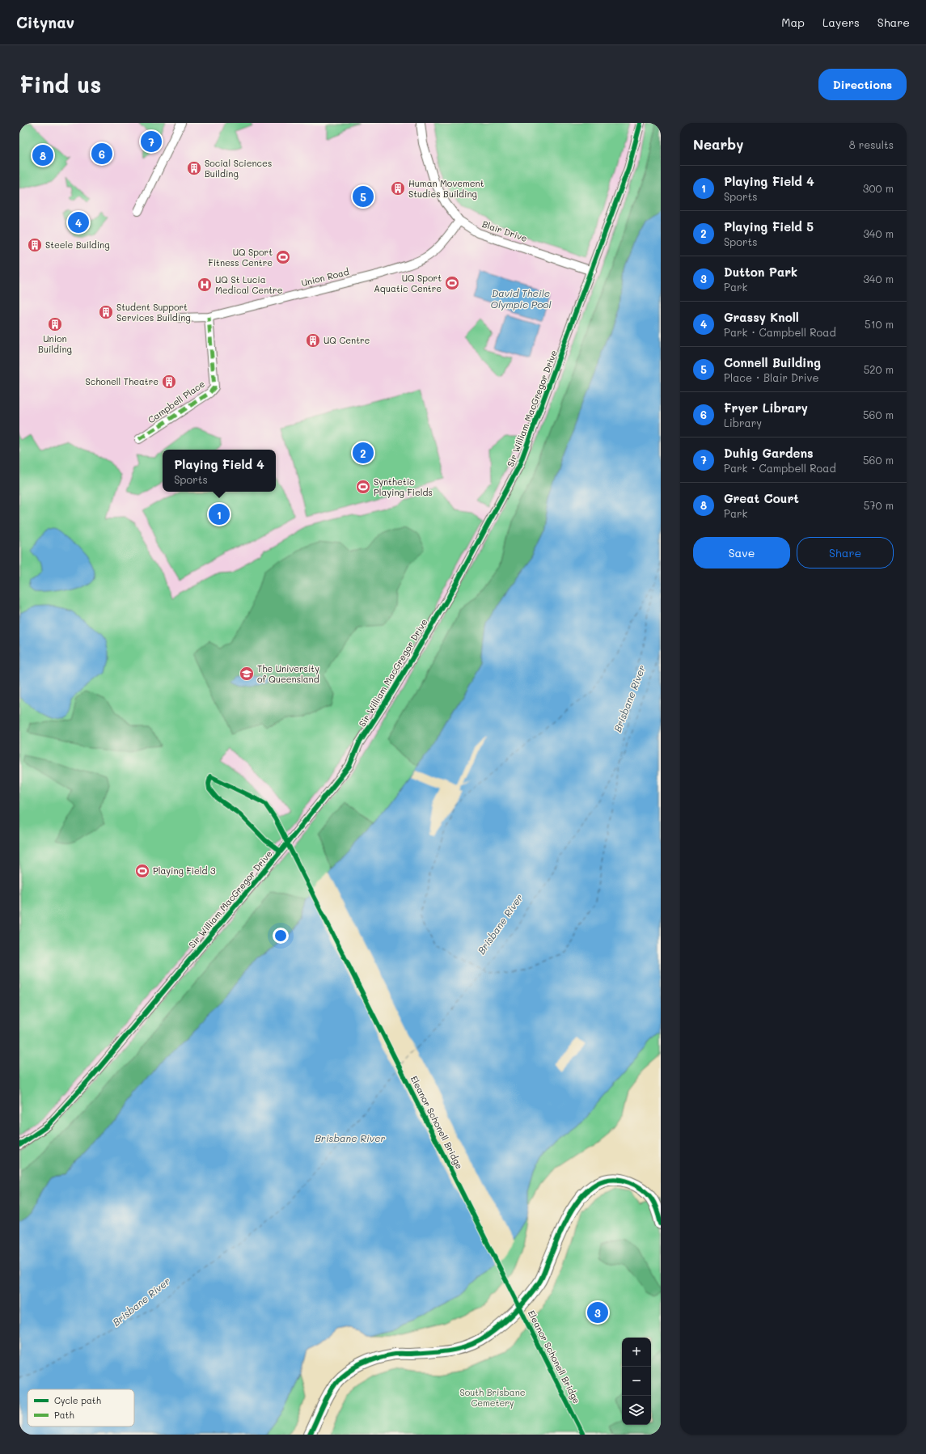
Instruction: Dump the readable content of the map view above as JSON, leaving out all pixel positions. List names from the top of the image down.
{
  "streets": {
    "street": [
      "Blair Drive",
      "Union Road",
      "Campbell Place",
      "Sir William MacGregor Drive"
    ],
    "cycle path": ["Eleanor Schonell Bridge"]
  },
  "crossings": [
    ["Blair Drive", "Union Road"],
    ["Blair Drive", "Sir William MacGregor Drive"],
    ["Union Road", "Campbell Place"]
  ],
  "water": ["David Theile Olympic Pool", "Brisbane River"],
  "parks": ["South Brisbane Cemetery"],
  "places": {
    "building": [
      "Social Sciences Building",
      "Human Movement Studies Building",
      "Steele Building",
      "Student Support Services Building",
      "Union Building",
      "UQ Centre",
      "Schonell Theatre"
    ],
    "sports": [
      "UQ Sport Fitness Centre",
      "UQ Sport Aquatic Centre",
      "Synthetic Playing Fields",
      "Playing Field 3"
    ],
    "hospital": ["UQ St Lucia Medical Centre"],
    "school or university": ["The University of Queensland"]
  },
  "legend": ["Cycle path", "Path"],
  "page": {
    "header": "Citynav",
    "nav": ["Map", "Layers", "Share"],
    "buttons": [
      "Directions",
      ["Save", "Share"]
    ],
    "title": "Find us",
    "heading": ["Nearby", "8 results"],
    "pins": [
      "7",
      "6",
      "8",
      "5",
      "4",
      "2",
      "1",
      "3"
    ],
    "list": [
      {
        "mark": "1",
        "name": "Playing Field 4",
        "note": "Sports",
        "value": "300 m"
      },
      {
        "mark": "2",
        "name": "Playing Field 5",
        "note": "Sports",
        "value": "340 m"
      },
      {
        "mark": "3",
        "name": "Dutton Park",
        "note": "Park",
        "value": "340 m"
      },
      {
        "mark": "4",
        "name": "Grassy Knoll",
        "note": "Park · Campbell Road",
        "value": "510 m"
      },
      {
        "mark": "5",
        "name": "Connell Building",
        "note": "Place · Blair Drive",
        "value": "520 m"
      },
      {
        "mark": "6",
        "name": "Fryer Library",
        "note": "Library",
        "value": "560 m"
      },
      {
        "mark": "7",
        "name": "Duhig Gardens",
        "note": "Park · Campbell Road",
        "value": "560 m"
      },
      {
        "mark": "8",
        "name": "Great Court",
        "note": "Park",
        "value": "570 m"
      }
    ],
    "popup": ["Playing Field 4", "Sports"],
    "map_buttons": ["+", "−"]
  }
}
